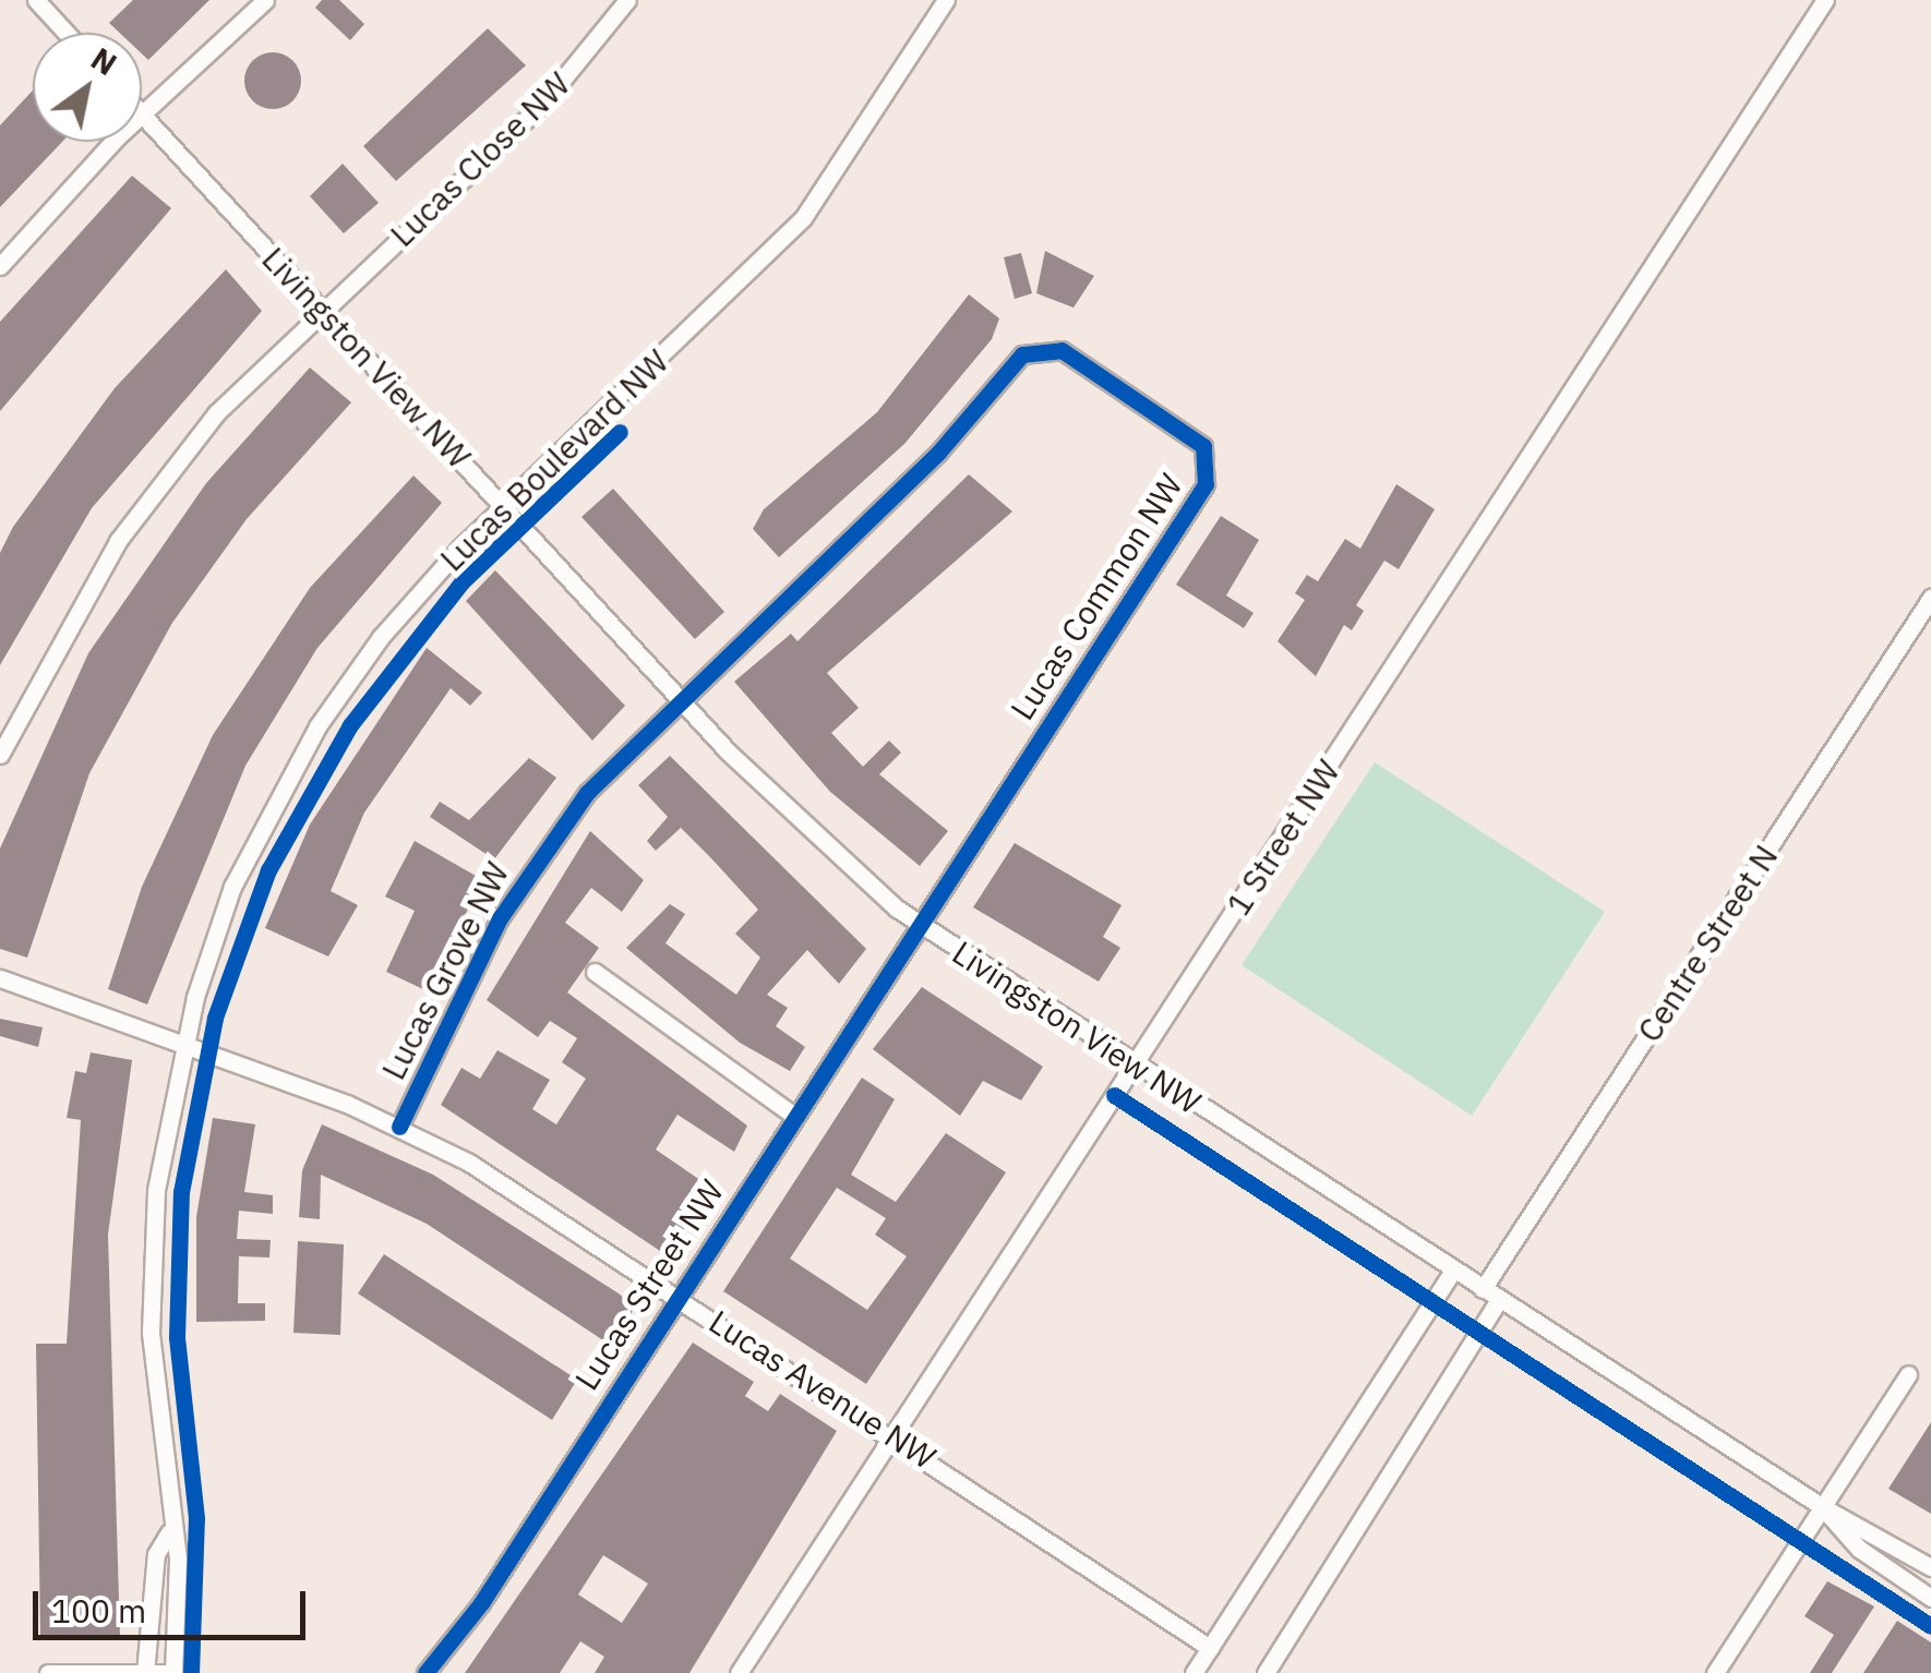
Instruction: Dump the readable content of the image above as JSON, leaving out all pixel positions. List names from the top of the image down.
{
  "streets": {
    "street": [
      "Lucas Close NW",
      "Livingston View NW",
      "Lucas Boulevard NW",
      "Lucas Common NW",
      "1 Street NW",
      "Centre Street N",
      "Lucas Grove NW",
      "Lucas Street NW",
      "Lucas Avenue NW"
    ]
  },
  "crossings": [
    ["Lucas Close NW", "Livingston View NW"],
    ["Livingston View NW", "Lucas Boulevard NW"],
    ["Livingston View NW", "Lucas Common NW"],
    ["Livingston View NW", "1 Street NW"],
    ["Livingston View NW", "Centre Street N"],
    ["Livingston View NW", "Lucas Grove NW"],
    ["Livingston View NW", "Lucas Street NW"],
    ["Lucas Boulevard NW", "Lucas Avenue NW"],
    ["Lucas Common NW", "Lucas Grove NW"],
    ["Lucas Common NW", "Lucas Street NW"],
    ["1 Street NW", "Lucas Avenue NW"],
    ["Lucas Grove NW", "Lucas Avenue NW"],
    ["Lucas Street NW", "Lucas Avenue NW"]
  ],
  "scale_bar": "100 m",
  "north": "top right"
}
